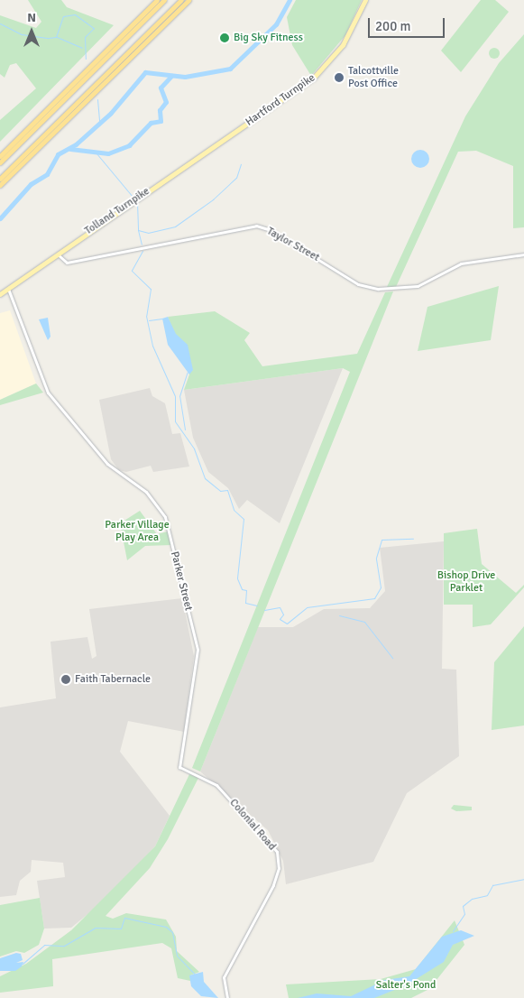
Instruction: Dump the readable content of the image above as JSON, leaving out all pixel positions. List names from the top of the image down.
{
  "streets": {
    "main road": ["Hartford Turnpike", "Tolland Turnpike"],
    "street": ["Taylor Street", "Parker Street", "Colonial Road"]
  },
  "crossings": [
    ["Hartford Turnpike", "Tolland Turnpike"],
    ["Tolland Turnpike", "Taylor Street"],
    ["Tolland Turnpike", "Parker Street"],
    ["Parker Street", "Colonial Road"]
  ],
  "parks": ["Parker Village Play Area", "Bishop Drive Parklet", "Salter's Pond"],
  "places": ["Big Sky Fitness", "Talcottville Post Office", "Faith Tabernacle"],
  "scale_bar": "200 m",
  "north": "top"
}
